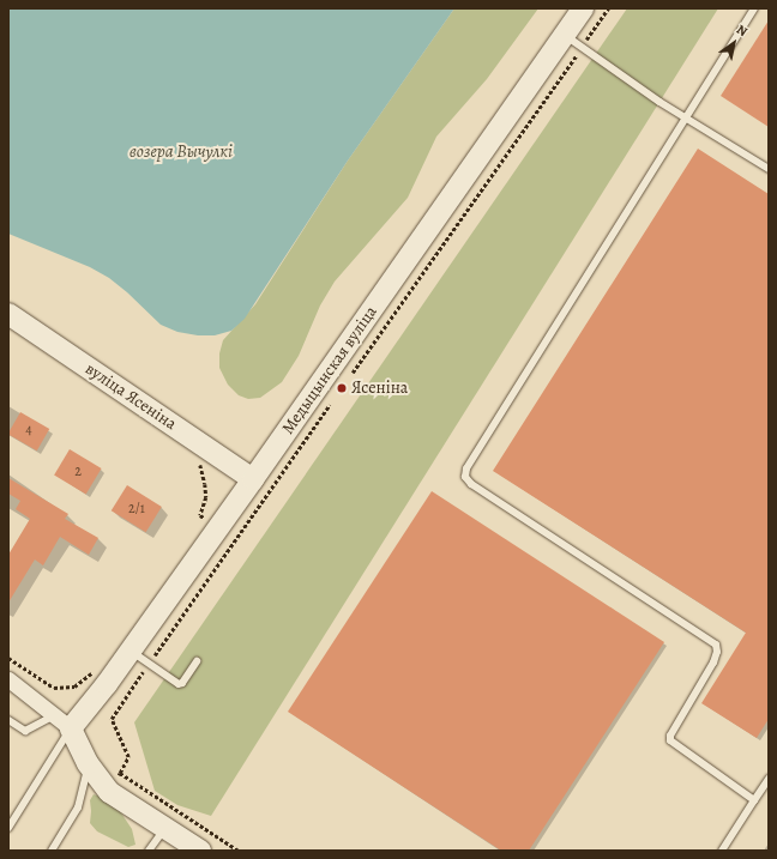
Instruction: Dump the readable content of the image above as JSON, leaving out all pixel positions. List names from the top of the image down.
{
  "streets": {
    "street": ["Медыцынская вуліца", "вуліца Ясеніна"]
  },
  "crossings": [
    ["Медыцынская вуліца", "вуліца Ясеніна"]
  ],
  "water": ["возера Вычулкі"],
  "places": ["Ясеніна"],
  "house_numbers": ["4", "2", "2/1"],
  "north": "top right"
}
